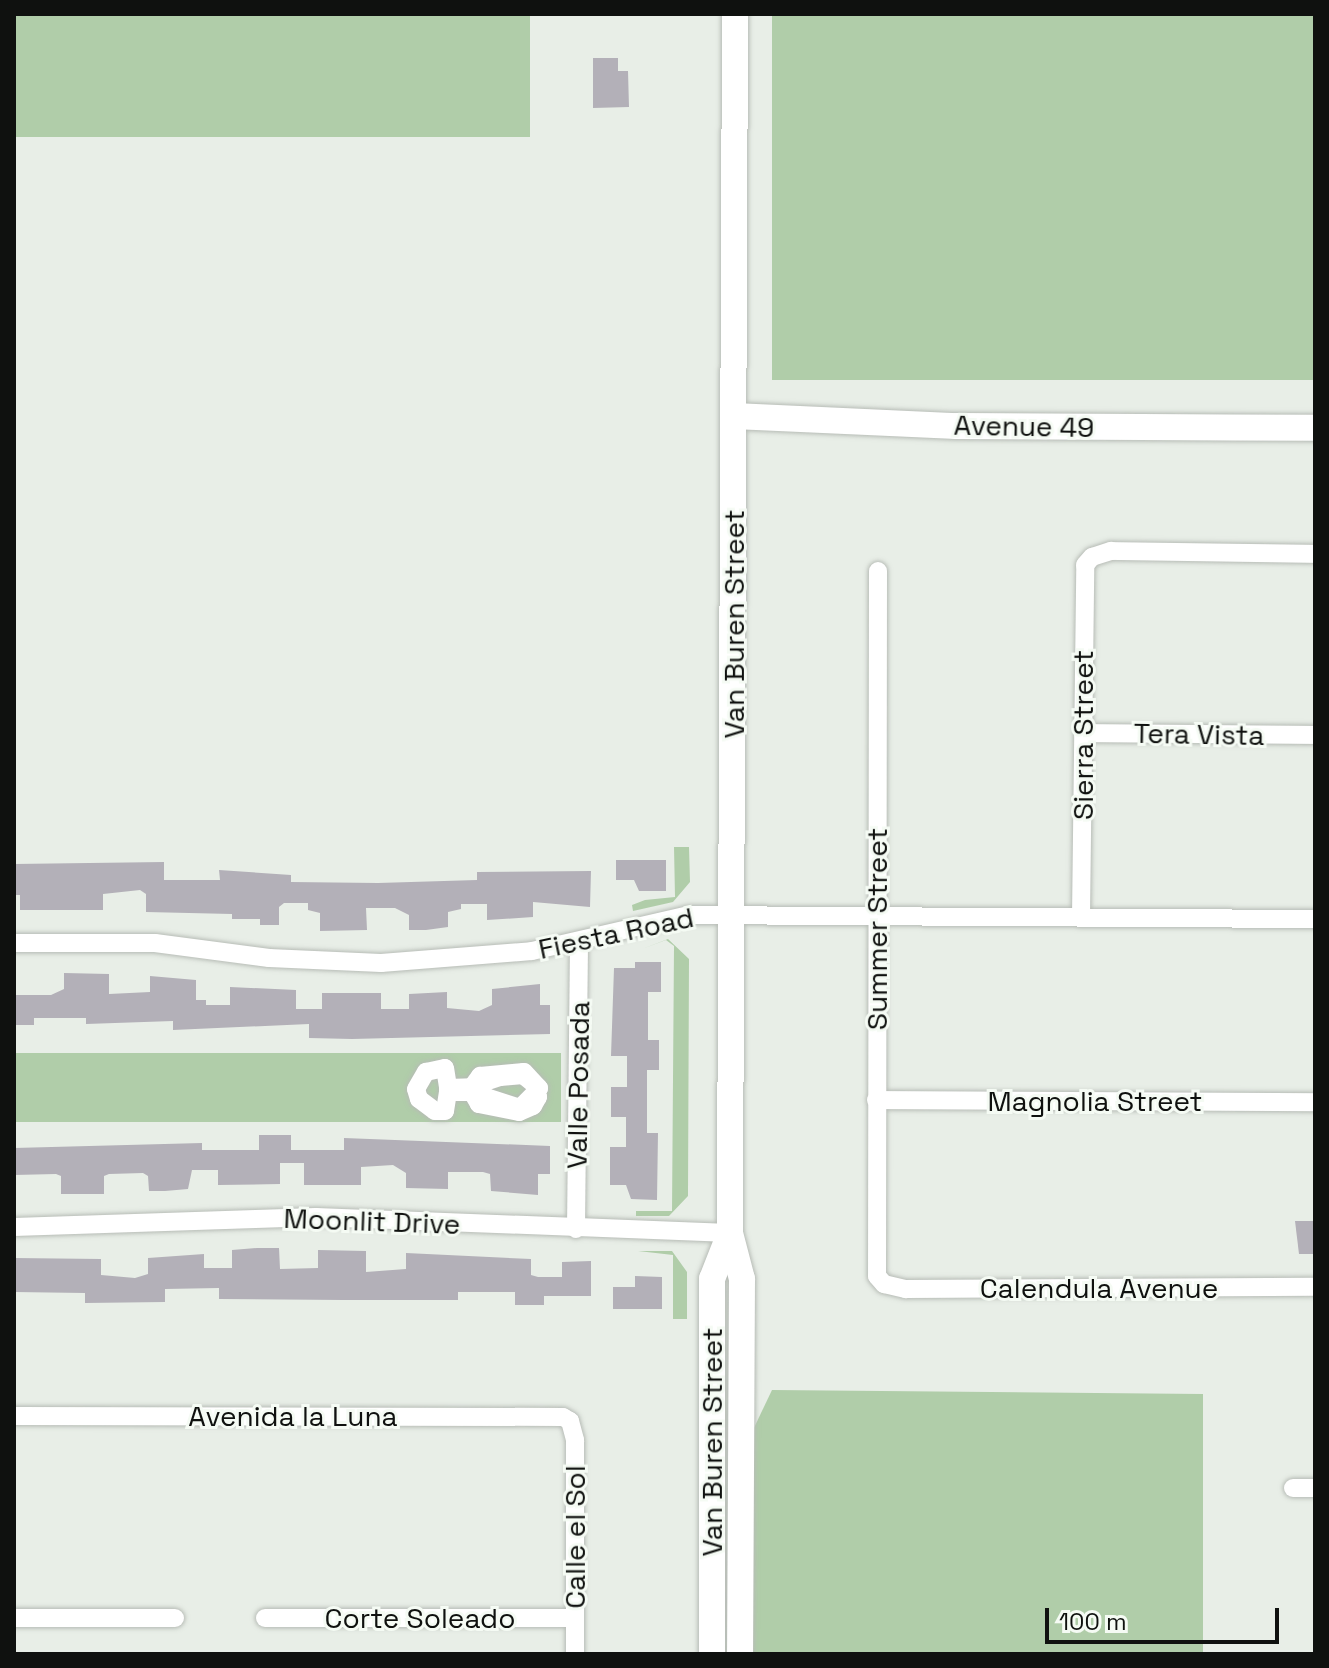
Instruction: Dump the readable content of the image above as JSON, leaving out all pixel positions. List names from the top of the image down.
{
  "streets": {
    "street": [
      "Avenue 49",
      "Van Buren Street",
      "Tera Vista",
      "Sierra Street",
      "Summer Street",
      "Fiesta Road",
      "Valle Posada",
      "Magnolia Street",
      "Moonlit Drive",
      "Calendula Avenue",
      "Avenida la Luna",
      "Calle el Sol",
      "Corte Soleado"
    ]
  },
  "crossings": [
    ["Avenue 49", "Van Buren Street"],
    ["Van Buren Street", "Fiesta Road"],
    ["Van Buren Street", "Moonlit Drive"],
    ["Tera Vista", "Sierra Street"],
    ["Sierra Street", "Fiesta Road"],
    ["Summer Street", "Fiesta Road"],
    ["Summer Street", "Magnolia Street"],
    ["Summer Street", "Calendula Avenue"],
    ["Fiesta Road", "Valle Posada"],
    ["Valle Posada", "Moonlit Drive"],
    ["Avenida la Luna", "Calle el Sol"],
    ["Calle el Sol", "Corte Soleado"]
  ],
  "scale_bar": "100 m"
}
